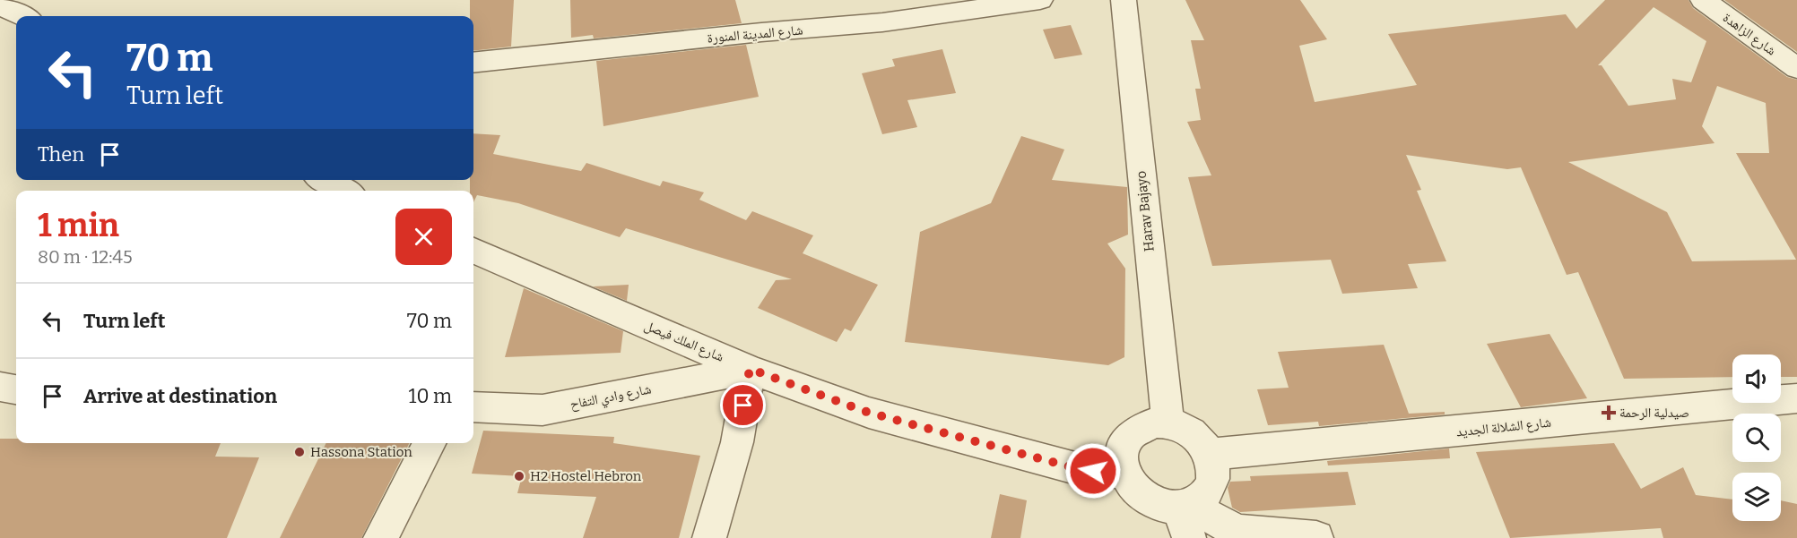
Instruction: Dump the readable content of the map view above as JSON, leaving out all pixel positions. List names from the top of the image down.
{
  "streets": {
    "street": [
      "شارع المدينة المنورة",
      "شارع الزاهدة",
      "Harav Bajayo",
      "شارع الملك فيصل",
      "شارع وادي التفاح",
      "شارع الشلالة الجديد"
    ]
  },
  "crossings": [
    ["Harav Bajayo", "شارع الملك فيصل"],
    ["Harav Bajayo", "شارع الشلالة الجديد"],
    ["شارع الملك فيصل", "شارع وادي التفاح"],
    ["شارع الملك فيصل", "شارع الشلالة الجديد"]
  ],
  "places": {
    "health": ["صيدلية الرحمة"],
    "other": ["Hassona Station", "H2 Hostel Hebron"]
  },
  "page": {
    "turn": ["70 m", "Turn left"],
    "then": "Then",
    "heading": ["1 min", "80 m · 12:45"],
    "list": [
      {
        "name": "Turn left",
        "value": "70 m"
      },
      {
        "name": "Arrive at destination",
        "value": "10 m"
      }
    ]
  }
}
